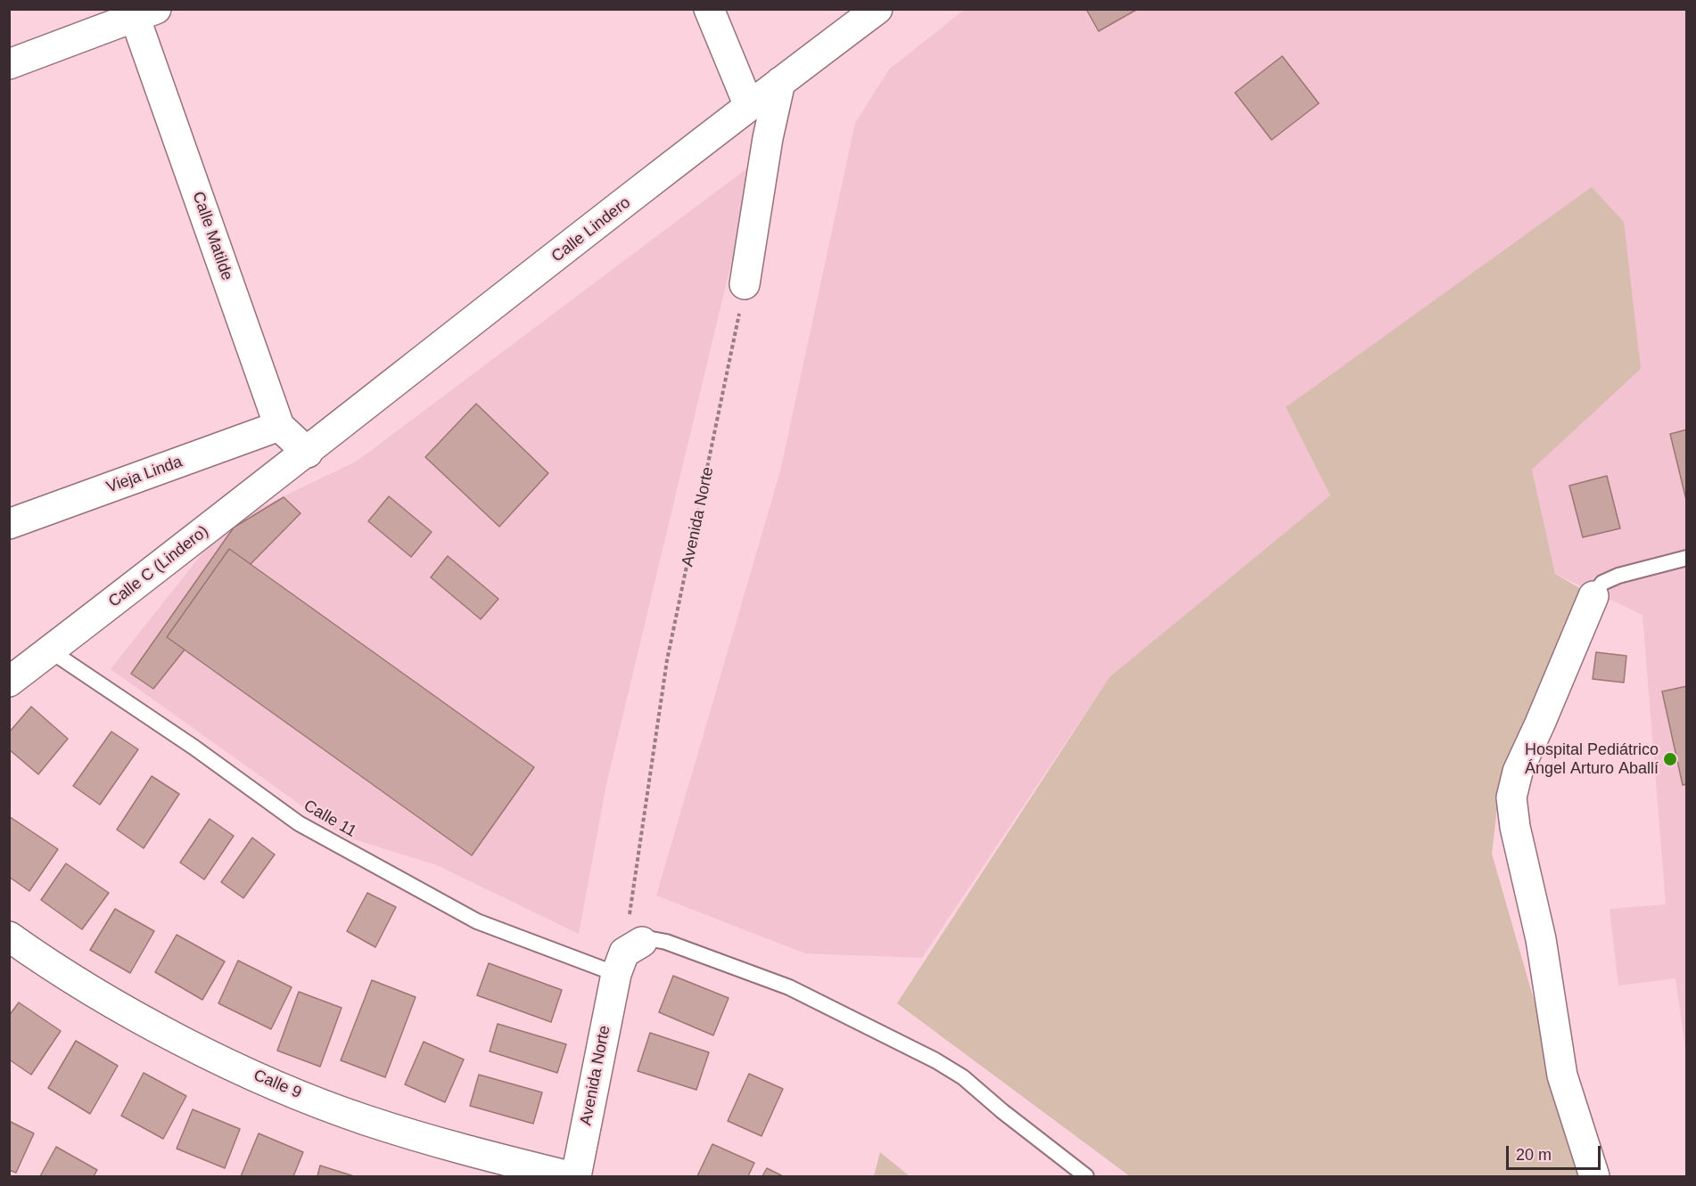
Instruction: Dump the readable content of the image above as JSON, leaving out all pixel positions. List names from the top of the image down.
{
  "streets": {
    "street": [
      "Calle Lindero",
      "Calle Matilde",
      "Vieja Linda",
      "Avenida Norte",
      "Calle C (Lindero)",
      "Calle 9"
    ],
    "lane": ["Calle 11"]
  },
  "crossings": [
    ["Calle Lindero", "Calle Matilde"],
    ["Calle Lindero", "Calle C (Lindero)"],
    ["Calle Matilde", "Vieja Linda"],
    ["Calle Matilde", "Calle C (Lindero)"],
    ["Avenida Norte", "Calle 11"],
    ["Calle C (Lindero)", "Calle 11"]
  ],
  "places": ["Hospital Pediátrico Ángel Arturo Aballí"],
  "scale_bar": "20 m"
}
